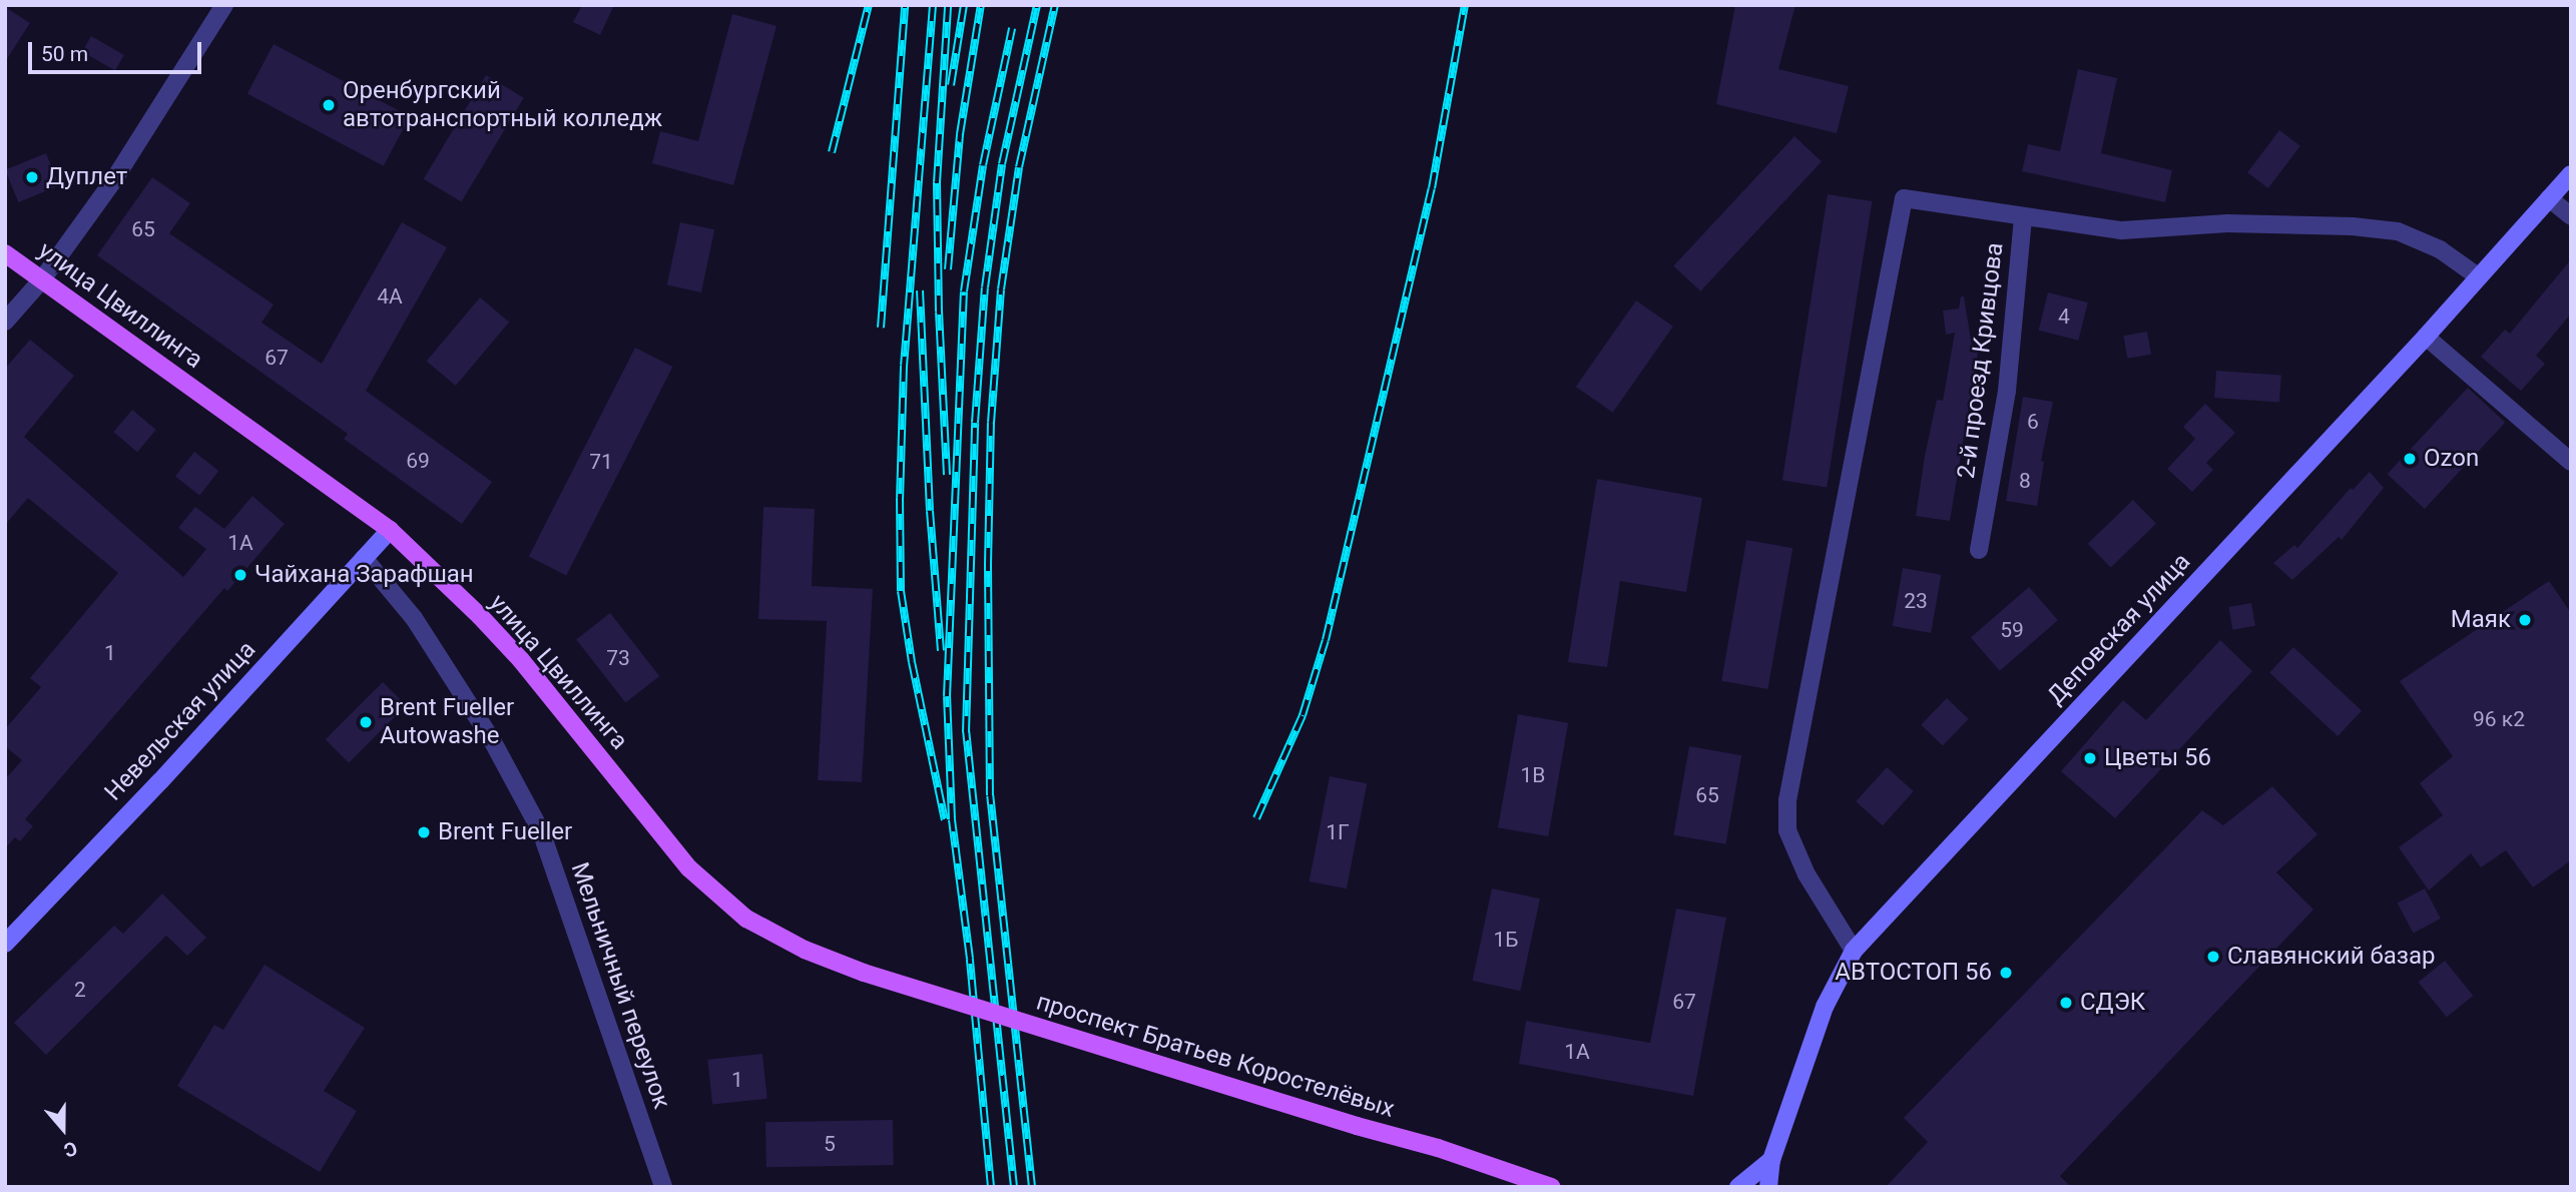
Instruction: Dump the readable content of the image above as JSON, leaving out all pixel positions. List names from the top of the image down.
{
  "streets": {
    "main road": ["улица Цвиллинга", "проспект Братьев Коростелёвых"],
    "street": [
      "2-й проезд Кривцова",
      "Деповская улица",
      "Невельская улица",
      "Мельничный переулок"
    ]
  },
  "crossings": [
    ["улица Цвиллинга", "Невельская улица"],
    ["улица Цвиллинга", "проспект Братьев Коростелёвых"],
    ["Невельская улица", "Мельничный переулок"]
  ],
  "places": [
    "Оренбургский автотранспортный колледж",
    "Дуплет",
    "Ozon",
    "Чайхана Зарафшан",
    "Маяк",
    "Brent Fueller Autowashe",
    "Цветы 56",
    "Brent Fueller",
    "Славянский базар",
    "АВТОСТОП 56",
    "СДЭК"
  ],
  "house_numbers": [
    "65",
    "4А",
    "4",
    "67",
    "6",
    "69",
    "71",
    "8",
    "1А",
    "23",
    "59",
    "1",
    "73",
    "96 к2",
    "1В",
    "65",
    "1Г",
    "1Б",
    "2",
    "67",
    "1А",
    "1",
    "5"
  ],
  "scale_bar": "50 m",
  "north": "bottom"
}
